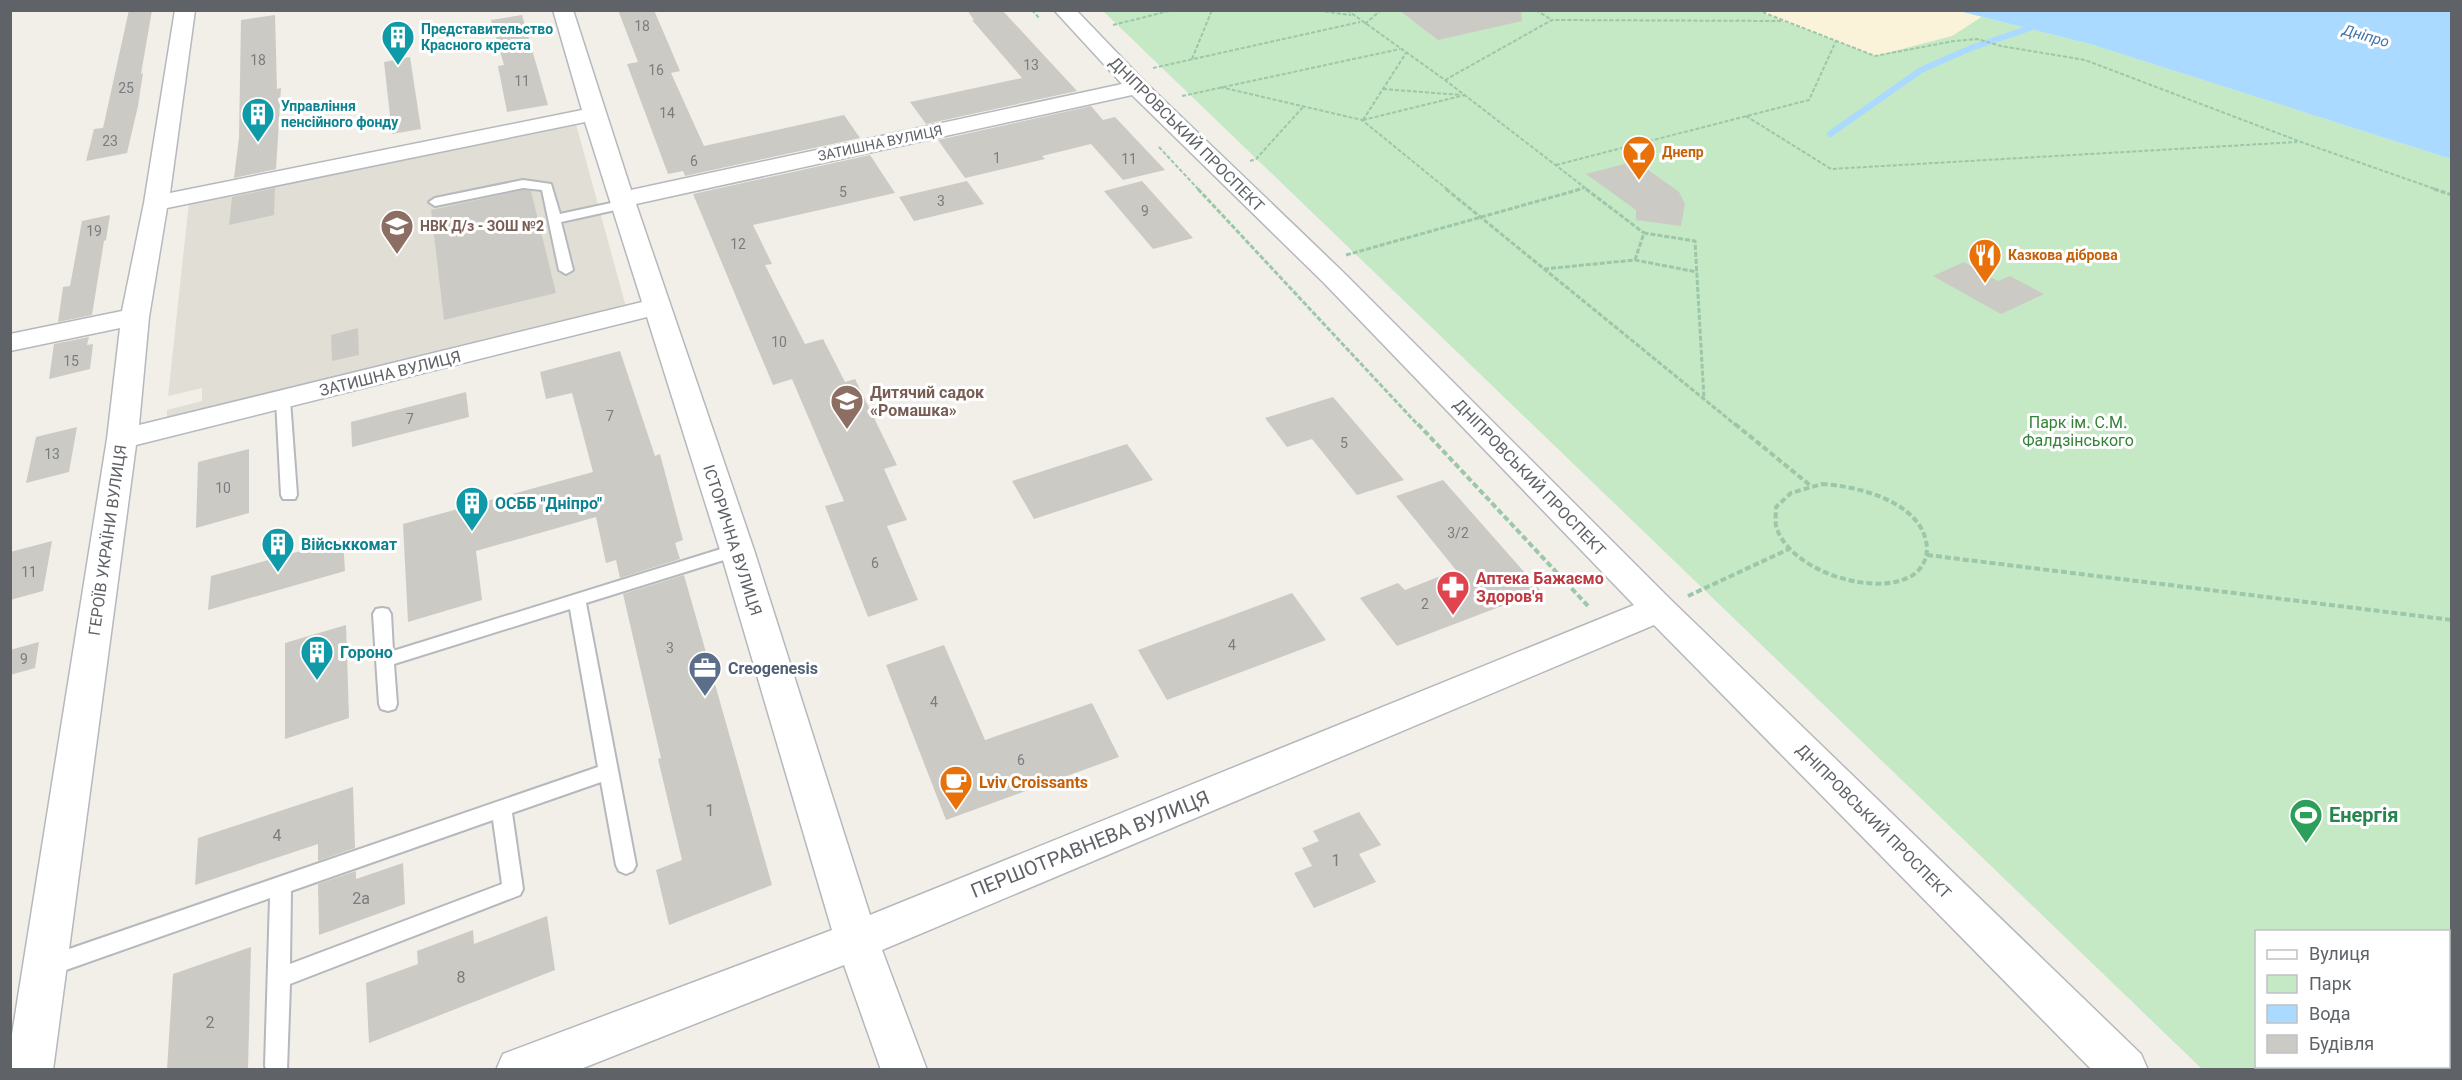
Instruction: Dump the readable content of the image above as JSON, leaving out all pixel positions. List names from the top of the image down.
{
  "streets": {
    "street": [
      "ДНІПРОВСЬКИЙ ПРОСПЕКТ",
      "ЗАТИШНА ВУЛИЦЯ",
      "ГЕРОЇВ УКРАЇНИ ВУЛИЦЯ",
      "ІСТОРИЧНА ВУЛИЦЯ",
      "ПЕРШОТРАВНЕВА ВУЛИЦЯ"
    ]
  },
  "crossings": [
    ["ДНІПРОВСЬКИЙ ПРОСПЕКТ", "ЗАТИШНА ВУЛИЦЯ"],
    ["ДНІПРОВСЬКИЙ ПРОСПЕКТ", "ПЕРШОТРАВНЕВА ВУЛИЦЯ"],
    ["ЗАТИШНА ВУЛИЦЯ", "ГЕРОЇВ УКРАЇНИ ВУЛИЦЯ"],
    ["ЗАТИШНА ВУЛИЦЯ", "ІСТОРИЧНА ВУЛИЦЯ"],
    ["ІСТОРИЧНА ВУЛИЦЯ", "ПЕРШОТРАВНЕВА ВУЛИЦЯ"]
  ],
  "water": ["Дніпро"],
  "parks": ["Парк ім. С.М. Фалдзінського"],
  "places": {
    "building": [
      "Представительство Красного креста",
      "Управління пенсійного фонду",
      "ОСББ \"Днiпро\"",
      "Військкомат",
      "Гороно"
    ],
    "bar": ["Днепр"],
    "school or university": ["НВК Д/з - ЗОШ №2", "Дитячий садок «Ромашка»"],
    "restaurant": ["Казкова дiброва"],
    "pharmacy": ["Аптека Бажаємо Здоров'я"],
    "office": ["Creogenesis"],
    "cafe": ["Lviv Croissants"],
    "sports": ["Енергія"]
  },
  "house_numbers": [
    "18",
    "18",
    "13",
    "16",
    "11",
    "25",
    "14",
    "23",
    "1",
    "11",
    "6",
    "5",
    "3",
    "9",
    "19",
    "12",
    "10",
    "15",
    "7",
    "7",
    "5",
    "13",
    "10",
    "3/2",
    "6",
    "11",
    "2",
    "4",
    "3",
    "9",
    "4",
    "6",
    "1",
    "4",
    "1",
    "2а",
    "8",
    "2"
  ],
  "legend": [
    "Вулиця",
    "Парк",
    "Вода",
    "Будівля"
  ]
}
